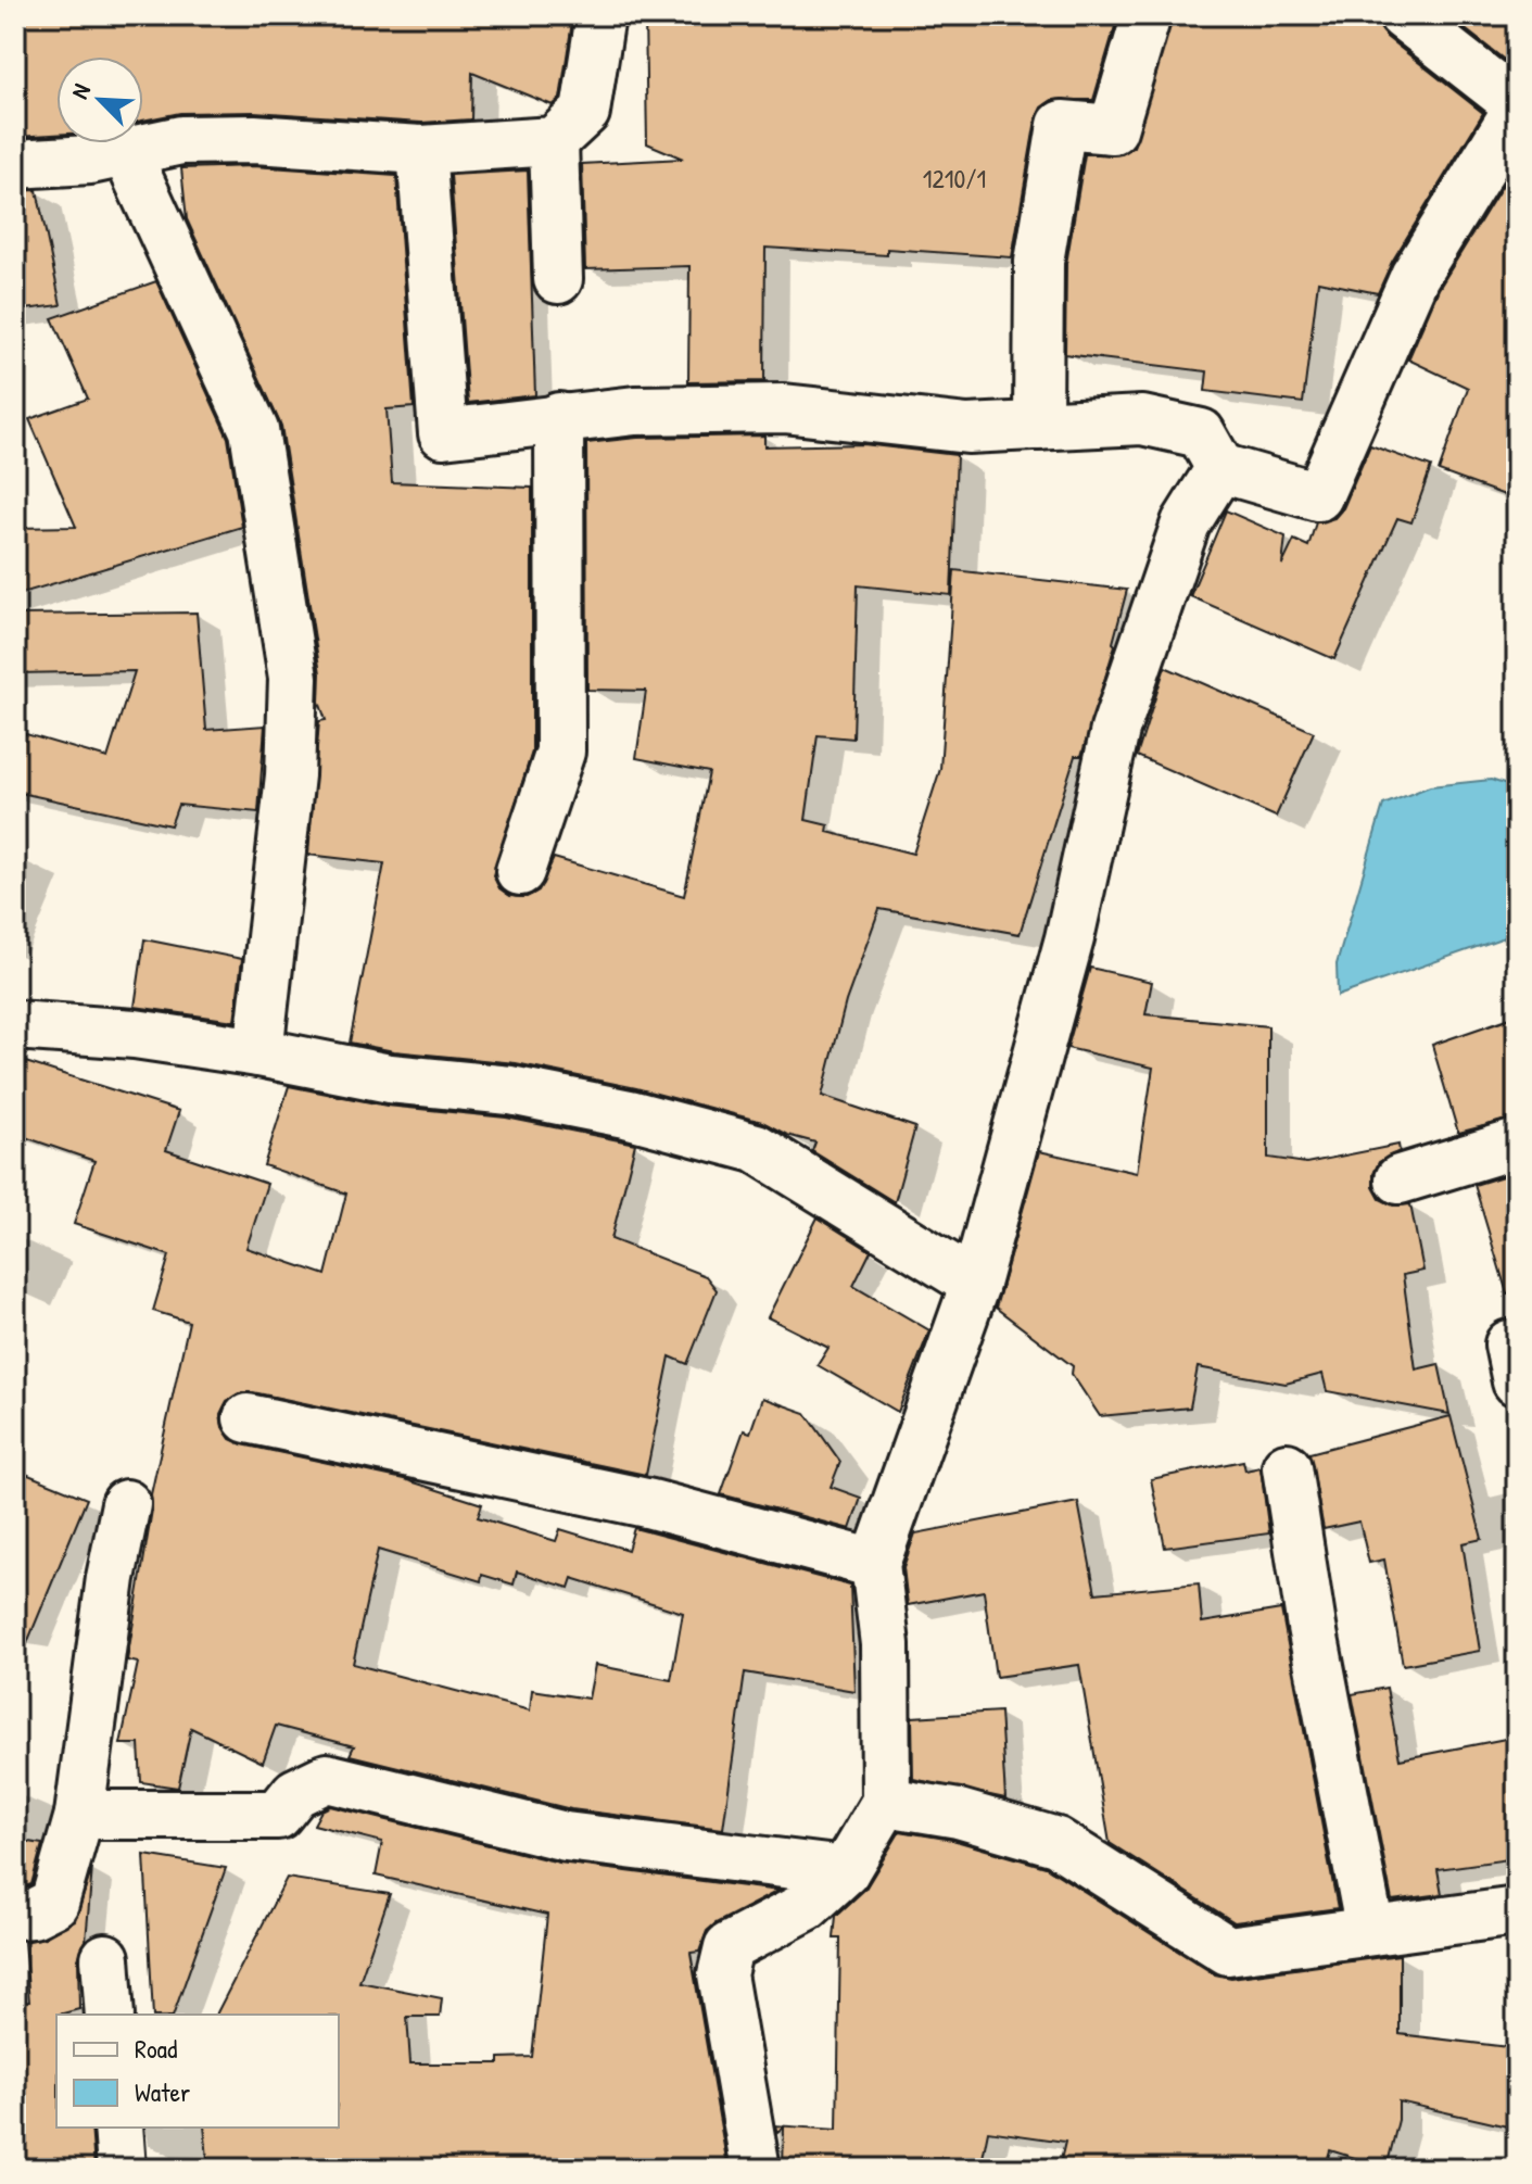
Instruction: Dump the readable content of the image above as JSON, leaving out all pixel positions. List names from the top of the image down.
{
  "house_numbers": ["1210/1"],
  "legend": ["Road", "Water"],
  "north": "top left"
}
